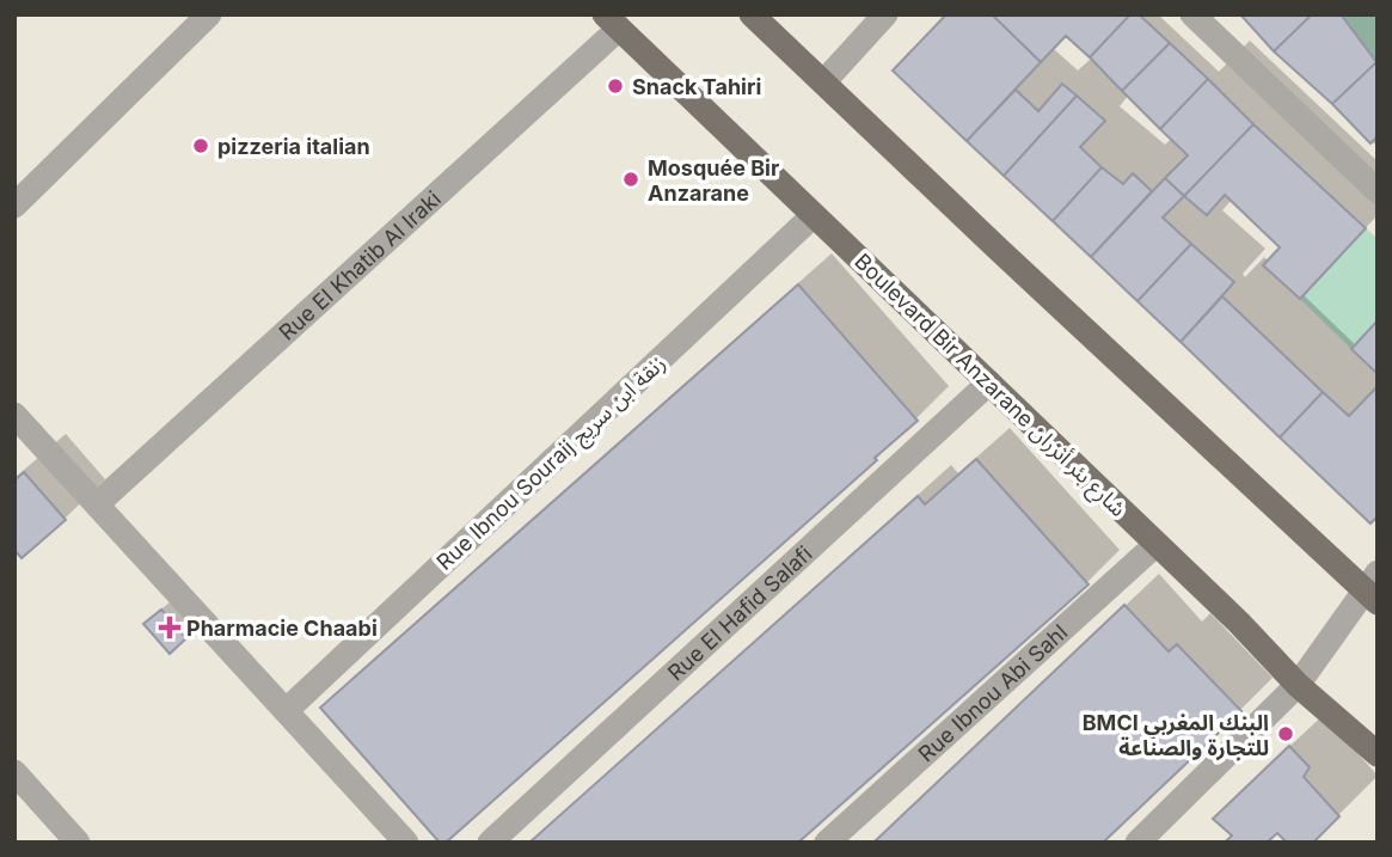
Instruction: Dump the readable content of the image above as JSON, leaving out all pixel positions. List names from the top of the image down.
{
  "streets": {
    "main road": ["Boulevard Bir Anzarane شارع بئر أنزران"],
    "street": [
      "Rue El Khatib Al Iraki",
      "Rue Ibnou Souraij زنقة ابن سريج",
      "Rue El Hafid Salafi",
      "Rue Ibnou Abi Sahl"
    ]
  },
  "crossings": [
    ["Rue El Khatib Al Iraki", "Boulevard Bir Anzarane شارع بئر أنزران"],
    ["Boulevard Bir Anzarane شارع بئر أنزران", "Rue Ibnou Souraij زنقة ابن سريج"],
    ["Boulevard Bir Anzarane شارع بئر أنزران", "Rue El Hafid Salafi"],
    ["Boulevard Bir Anzarane شارع بئر أنزران", "Rue Ibnou Abi Sahl"]
  ],
  "places": {
    "other": [
      "Snack Tahiri",
      "pizzeria italian",
      "Mosquée Bir Anzarane",
      "BMCI البنك المغربي للتجارة والصناعة"
    ],
    "health": ["Pharmacie Chaabi"]
  }
}
